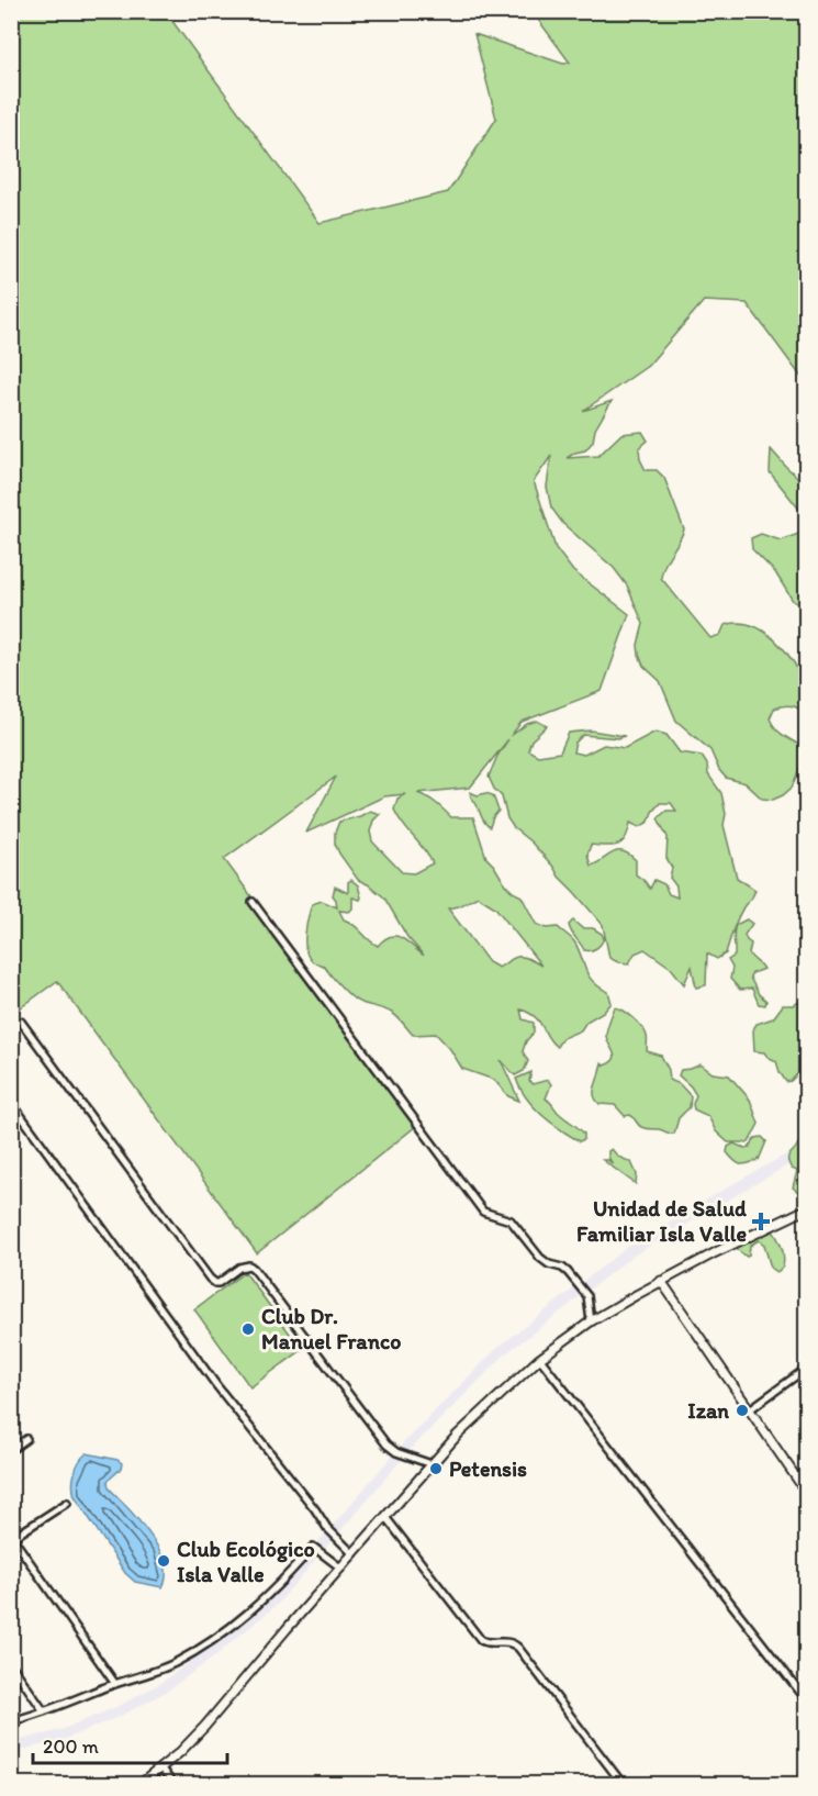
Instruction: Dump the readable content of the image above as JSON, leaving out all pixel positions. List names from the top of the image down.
{
  "places": {
    "health": ["Unidad de Salud Familiar Isla Valle"],
    "other": [
      "Club Dr. Manuel Franco",
      "Izan",
      "Petensis",
      "Club Ecológico Isla Valle"
    ]
  },
  "scale_bar": "200 m"
}
